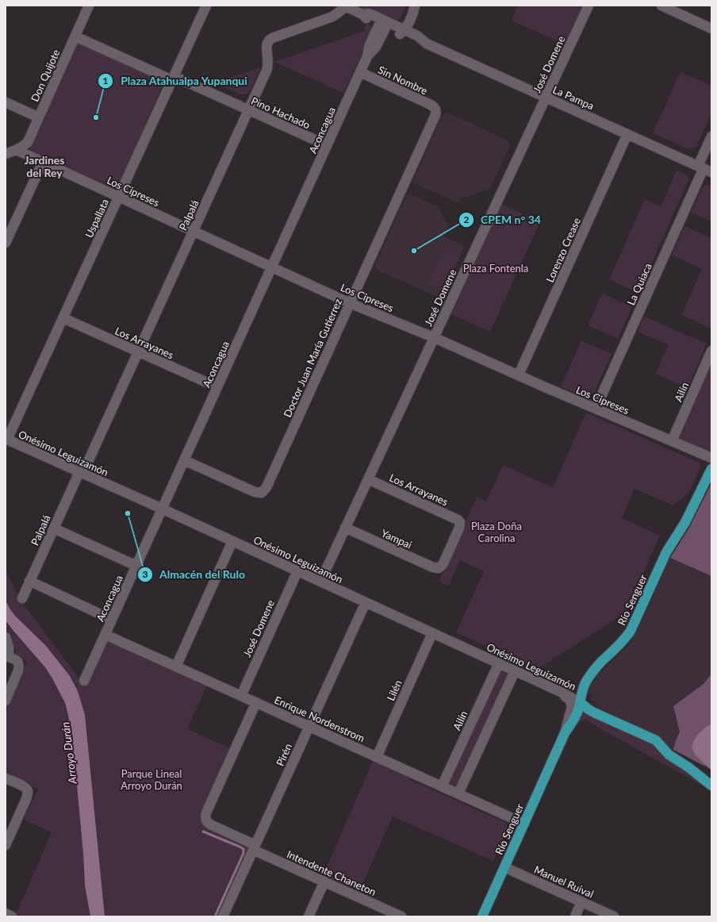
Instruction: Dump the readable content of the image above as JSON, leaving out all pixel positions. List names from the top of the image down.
{
  "streets": {
    "main road": ["Río Senguer"],
    "street": [
      "José Domene",
      "Don Quijote",
      "Sin Nombre",
      "La Pampa",
      "Pino Hachado",
      "Aconcagua",
      "Los Cipreses",
      "Palpalá",
      "Uspallata",
      "Lorenzo Crease",
      "La Quiaca",
      "Los Arrayanes",
      "Doctor Juan María Gutierrez",
      "Ailín",
      "Onésimo Leguizamón",
      "Yampai",
      "Lilén",
      "Enrique Nordenstrom",
      "Pirén",
      "Intendente Chaneton",
      "Manuel Ruival"
    ]
  },
  "crossings": [
    ["José Domene", "La Pampa"],
    ["José Domene", "Los Cipreses"],
    ["José Domene", "Los Arrayanes"],
    ["José Domene", "Onésimo Leguizamón"],
    ["José Domene", "Yampai"],
    ["José Domene", "Enrique Nordenstrom"],
    ["Don Quijote", "Pino Hachado"],
    ["Don Quijote", "Los Cipreses"],
    ["Sin Nombre", "Aconcagua"],
    ["Sin Nombre", "Doctor Juan María Gutierrez"],
    ["La Pampa", "Aconcagua"],
    ["La Pampa", "Palpalá"],
    ["La Pampa", "Lorenzo Crease"],
    ["La Pampa", "La Quiaca"],
    ["Pino Hachado", "Aconcagua"],
    ["Pino Hachado", "Palpalá"],
    ["Pino Hachado", "Uspallata"],
    ["Aconcagua", "Los Cipreses"],
    ["Aconcagua", "Los Arrayanes"],
    ["Aconcagua", "Doctor Juan María Gutierrez"],
    ["Aconcagua", "Onésimo Leguizamón"],
    ["Aconcagua", "Enrique Nordenstrom"],
    ["Los Cipreses", "Palpalá"],
    ["Los Cipreses", "Uspallata"],
    ["Los Cipreses", "Lorenzo Crease"],
    ["Los Cipreses", "La Quiaca"],
    ["Los Cipreses", "Doctor Juan María Gutierrez"],
    ["Los Cipreses", "Ailín"],
    ["Palpalá", "Los Arrayanes"],
    ["Palpalá", "Onésimo Leguizamón"],
    ["Uspallata", "Los Arrayanes"],
    ["Uspallata", "Onésimo Leguizamón"],
    ["Los Arrayanes", "Yampai"],
    ["Ailín", "Onésimo Leguizamón"],
    ["Ailín", "Enrique Nordenstrom"],
    ["Onésimo Leguizamón", "Río Senguer"],
    ["Onésimo Leguizamón", "Lilén"],
    ["Onésimo Leguizamón", "Pirén"],
    ["Río Senguer", "Enrique Nordenstrom"],
    ["Río Senguer", "Manuel Ruival"],
    ["Lilén", "Enrique Nordenstrom"],
    ["Enrique Nordenstrom", "Pirén"],
    ["Enrique Nordenstrom", "Intendente Chaneton"],
    ["Pirén", "Intendente Chaneton"]
  ],
  "districts": ["Jardines del Rey"],
  "water": ["Arroyo Durán"],
  "parks": ["Plaza Fontenla", "Plaza Doña Carolina", "Parque Lineal Arroyo Durán"],
  "places": ["Plaza Atahualpa Yupanqui", "CPEM n° 34", "Almacén del Rulo"]
}
